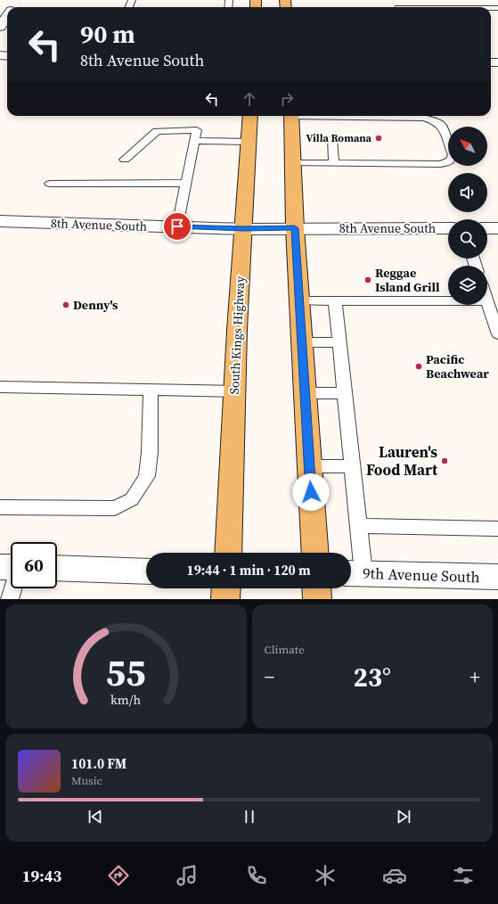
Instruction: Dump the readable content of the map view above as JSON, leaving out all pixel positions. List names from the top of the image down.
{
  "streets": {
    "main road": ["South Kings Highway"],
    "street": ["8th Avenue South", "9th Avenue South"]
  },
  "crossings": [
    ["8th Avenue South", "South Kings Highway"]
  ],
  "places": [
    "Villa Romana",
    "Reggae Island Grill",
    "Denny's",
    "Pacific Beachwear",
    "Lauren's Food Mart"
  ],
  "north": "top left",
  "page": {
    "turn": ["90 m", "8th Avenue South"],
    "limit": "60",
    "trip": "19:44 · 1 min · 120 m",
    "tile": "Climate",
    "heat": ["−", "23°", "+"],
    "song": ["101.0 FM", "Music"],
    "tabs": "19:43",
    "gauge": ["55", "km/h"]
  }
}
